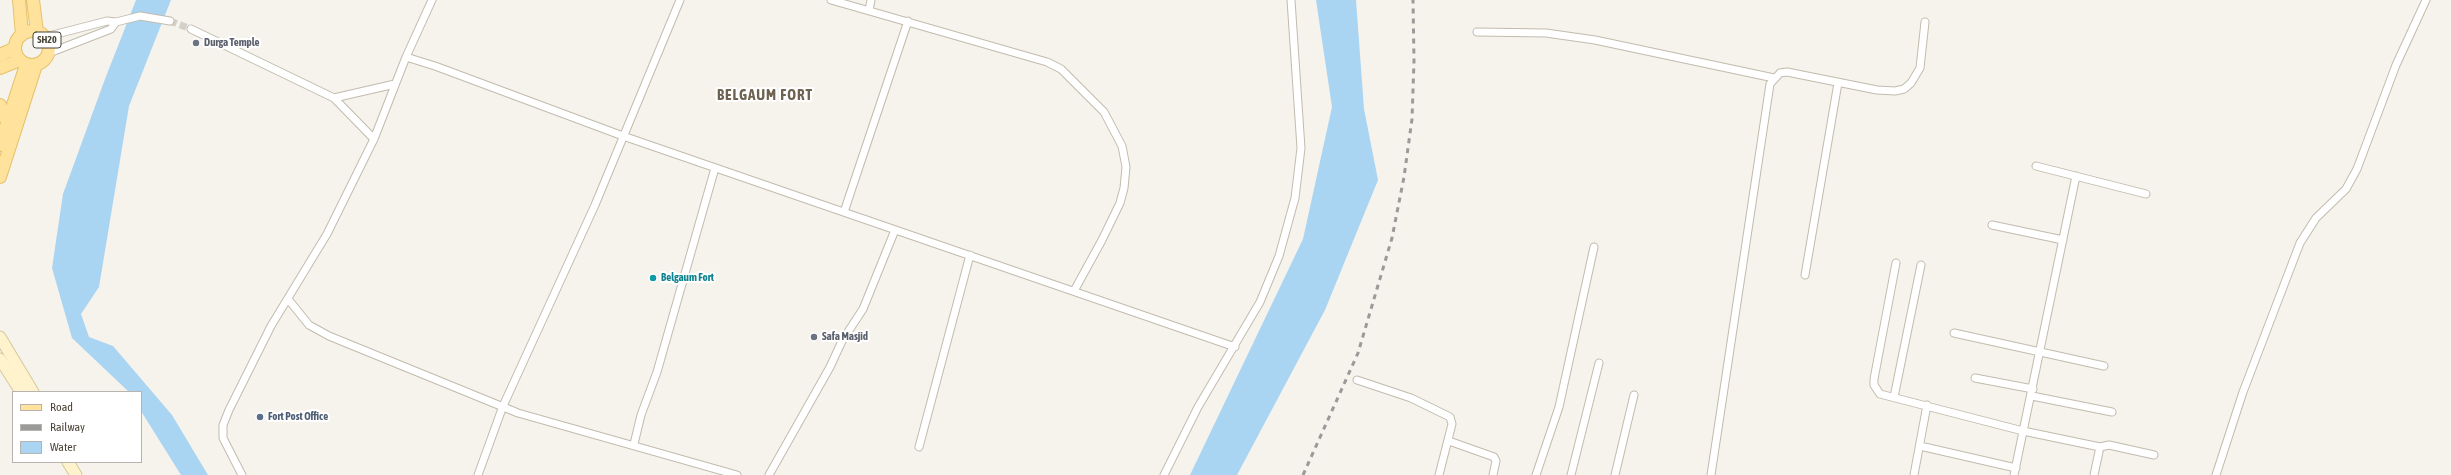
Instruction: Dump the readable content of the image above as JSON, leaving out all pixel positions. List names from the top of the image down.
{
  "streets": {
    "main road": ["SH20"]
  },
  "districts": ["BELGAUM FORT"],
  "places": [
    "Durga Temple",
    "Belgaum Fort",
    "Safa Masjid",
    "Fort Post Office"
  ],
  "legend": ["Road", "Railway", "Water"]
}
